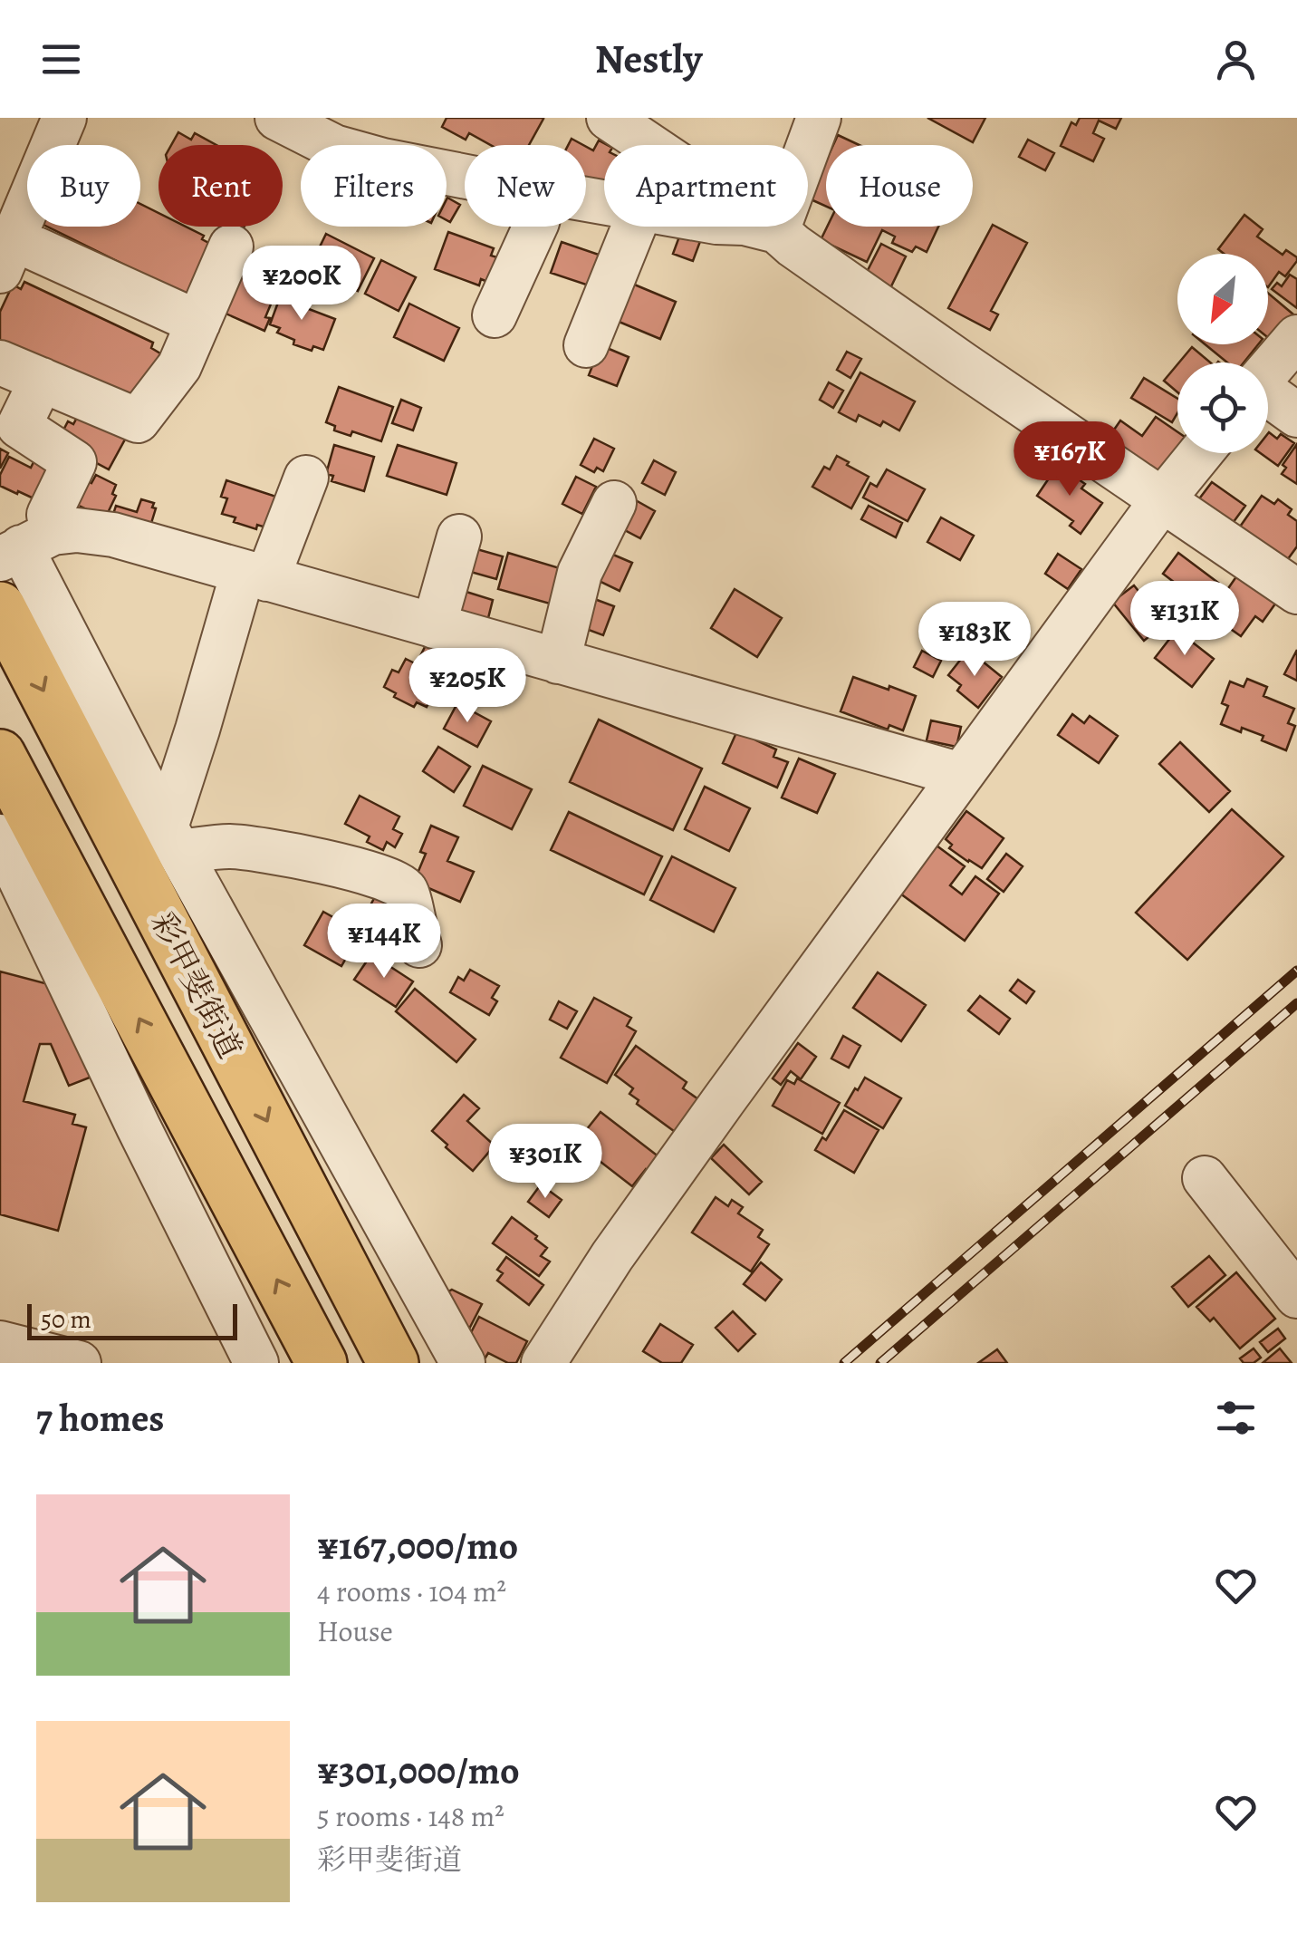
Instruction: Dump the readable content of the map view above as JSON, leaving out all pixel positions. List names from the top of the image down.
{
  "streets": {
    "highway": ["彩甲斐街道"]
  },
  "scale_bar": "50 m",
  "north": "bottom left",
  "page": {
    "header": "Nestly",
    "chip": [
      "Buy",
      "Rent",
      "Filters",
      "New",
      "Apartment",
      "House"
    ],
    "price": [
      "¥200K",
      "¥167K",
      "¥131K",
      "¥183K",
      "¥205K",
      "¥144K",
      "¥301K"
    ],
    "scale": "50 m",
    "heading": "7 homes",
    "list": [
      {
        "name": "¥167,000/mo",
        "note": "4 rooms · 104 m² · House"
      },
      {
        "name": "¥301,000/mo",
        "note": "5 rooms · 148 m² · 彩甲斐街道"
      }
    ]
  }
}
